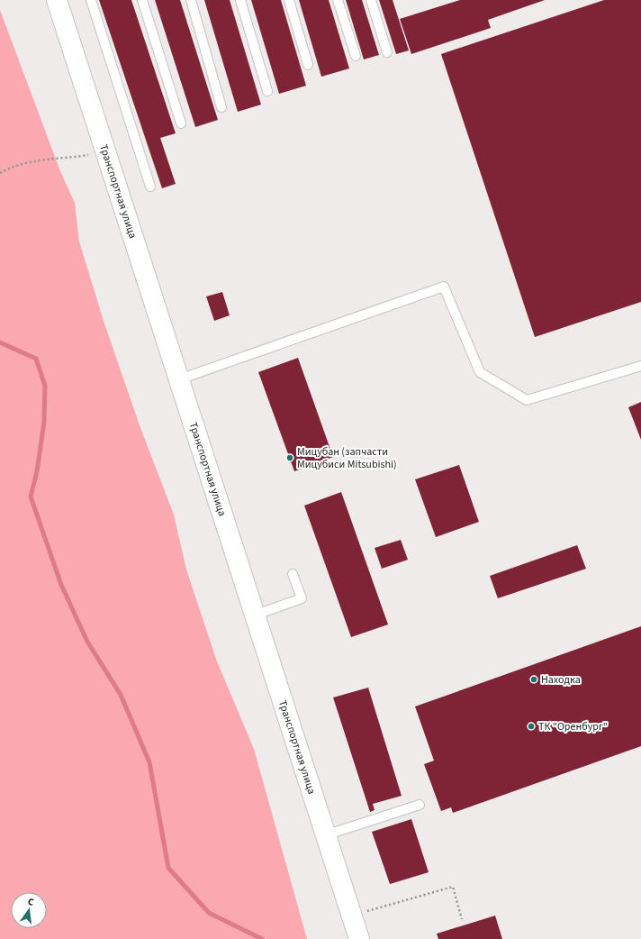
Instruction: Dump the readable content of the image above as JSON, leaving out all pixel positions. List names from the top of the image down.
{
  "streets": {
    "street": ["Транспортная улица"]
  },
  "places": ["Мицубан (запчасти Мицубиси Mitsubishi)", "Находка", "ТК \"Оренбург\""],
  "north": "top"
}
